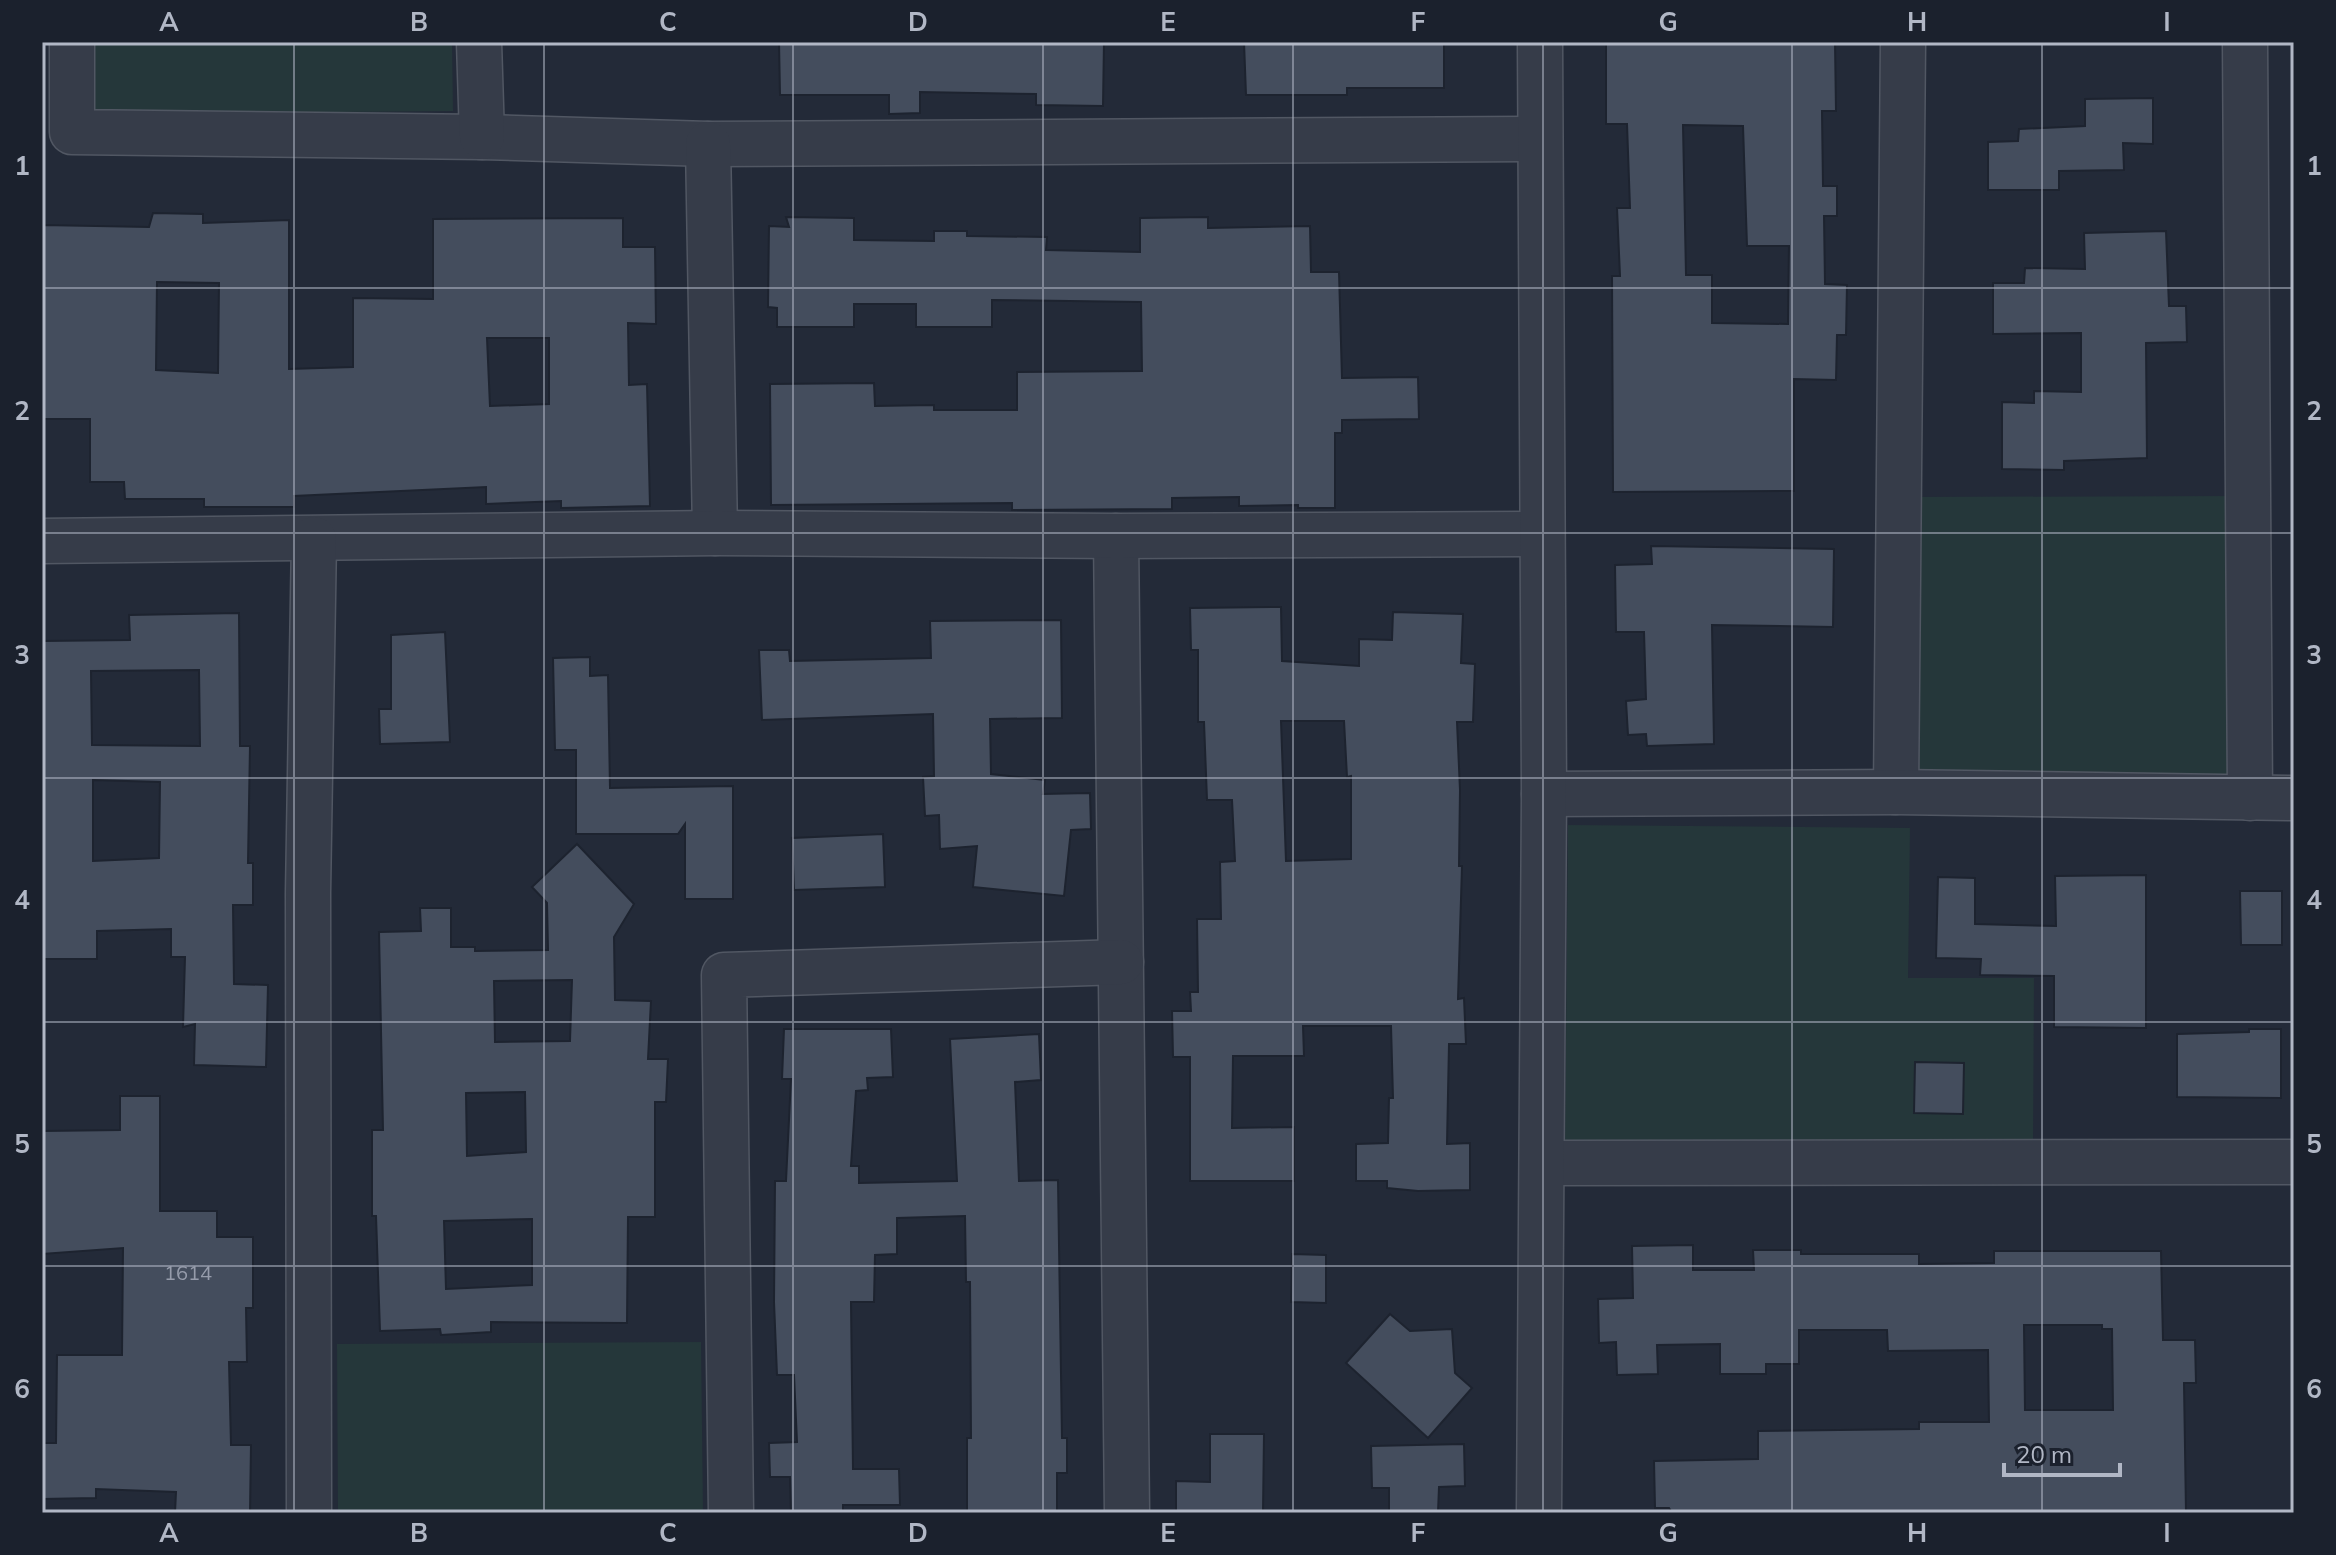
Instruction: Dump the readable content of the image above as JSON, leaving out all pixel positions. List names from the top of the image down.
{
  "house_numbers": ["1614"],
  "scale_bar": "20 m",
  "grid": {
    "columns": [
      "A",
      "B",
      "C",
      "D",
      "E",
      "F",
      "G",
      "H",
      "I"
    ],
    "rows": [
      "1",
      "2",
      "3",
      "4",
      "5",
      "6"
    ]
  }
}
